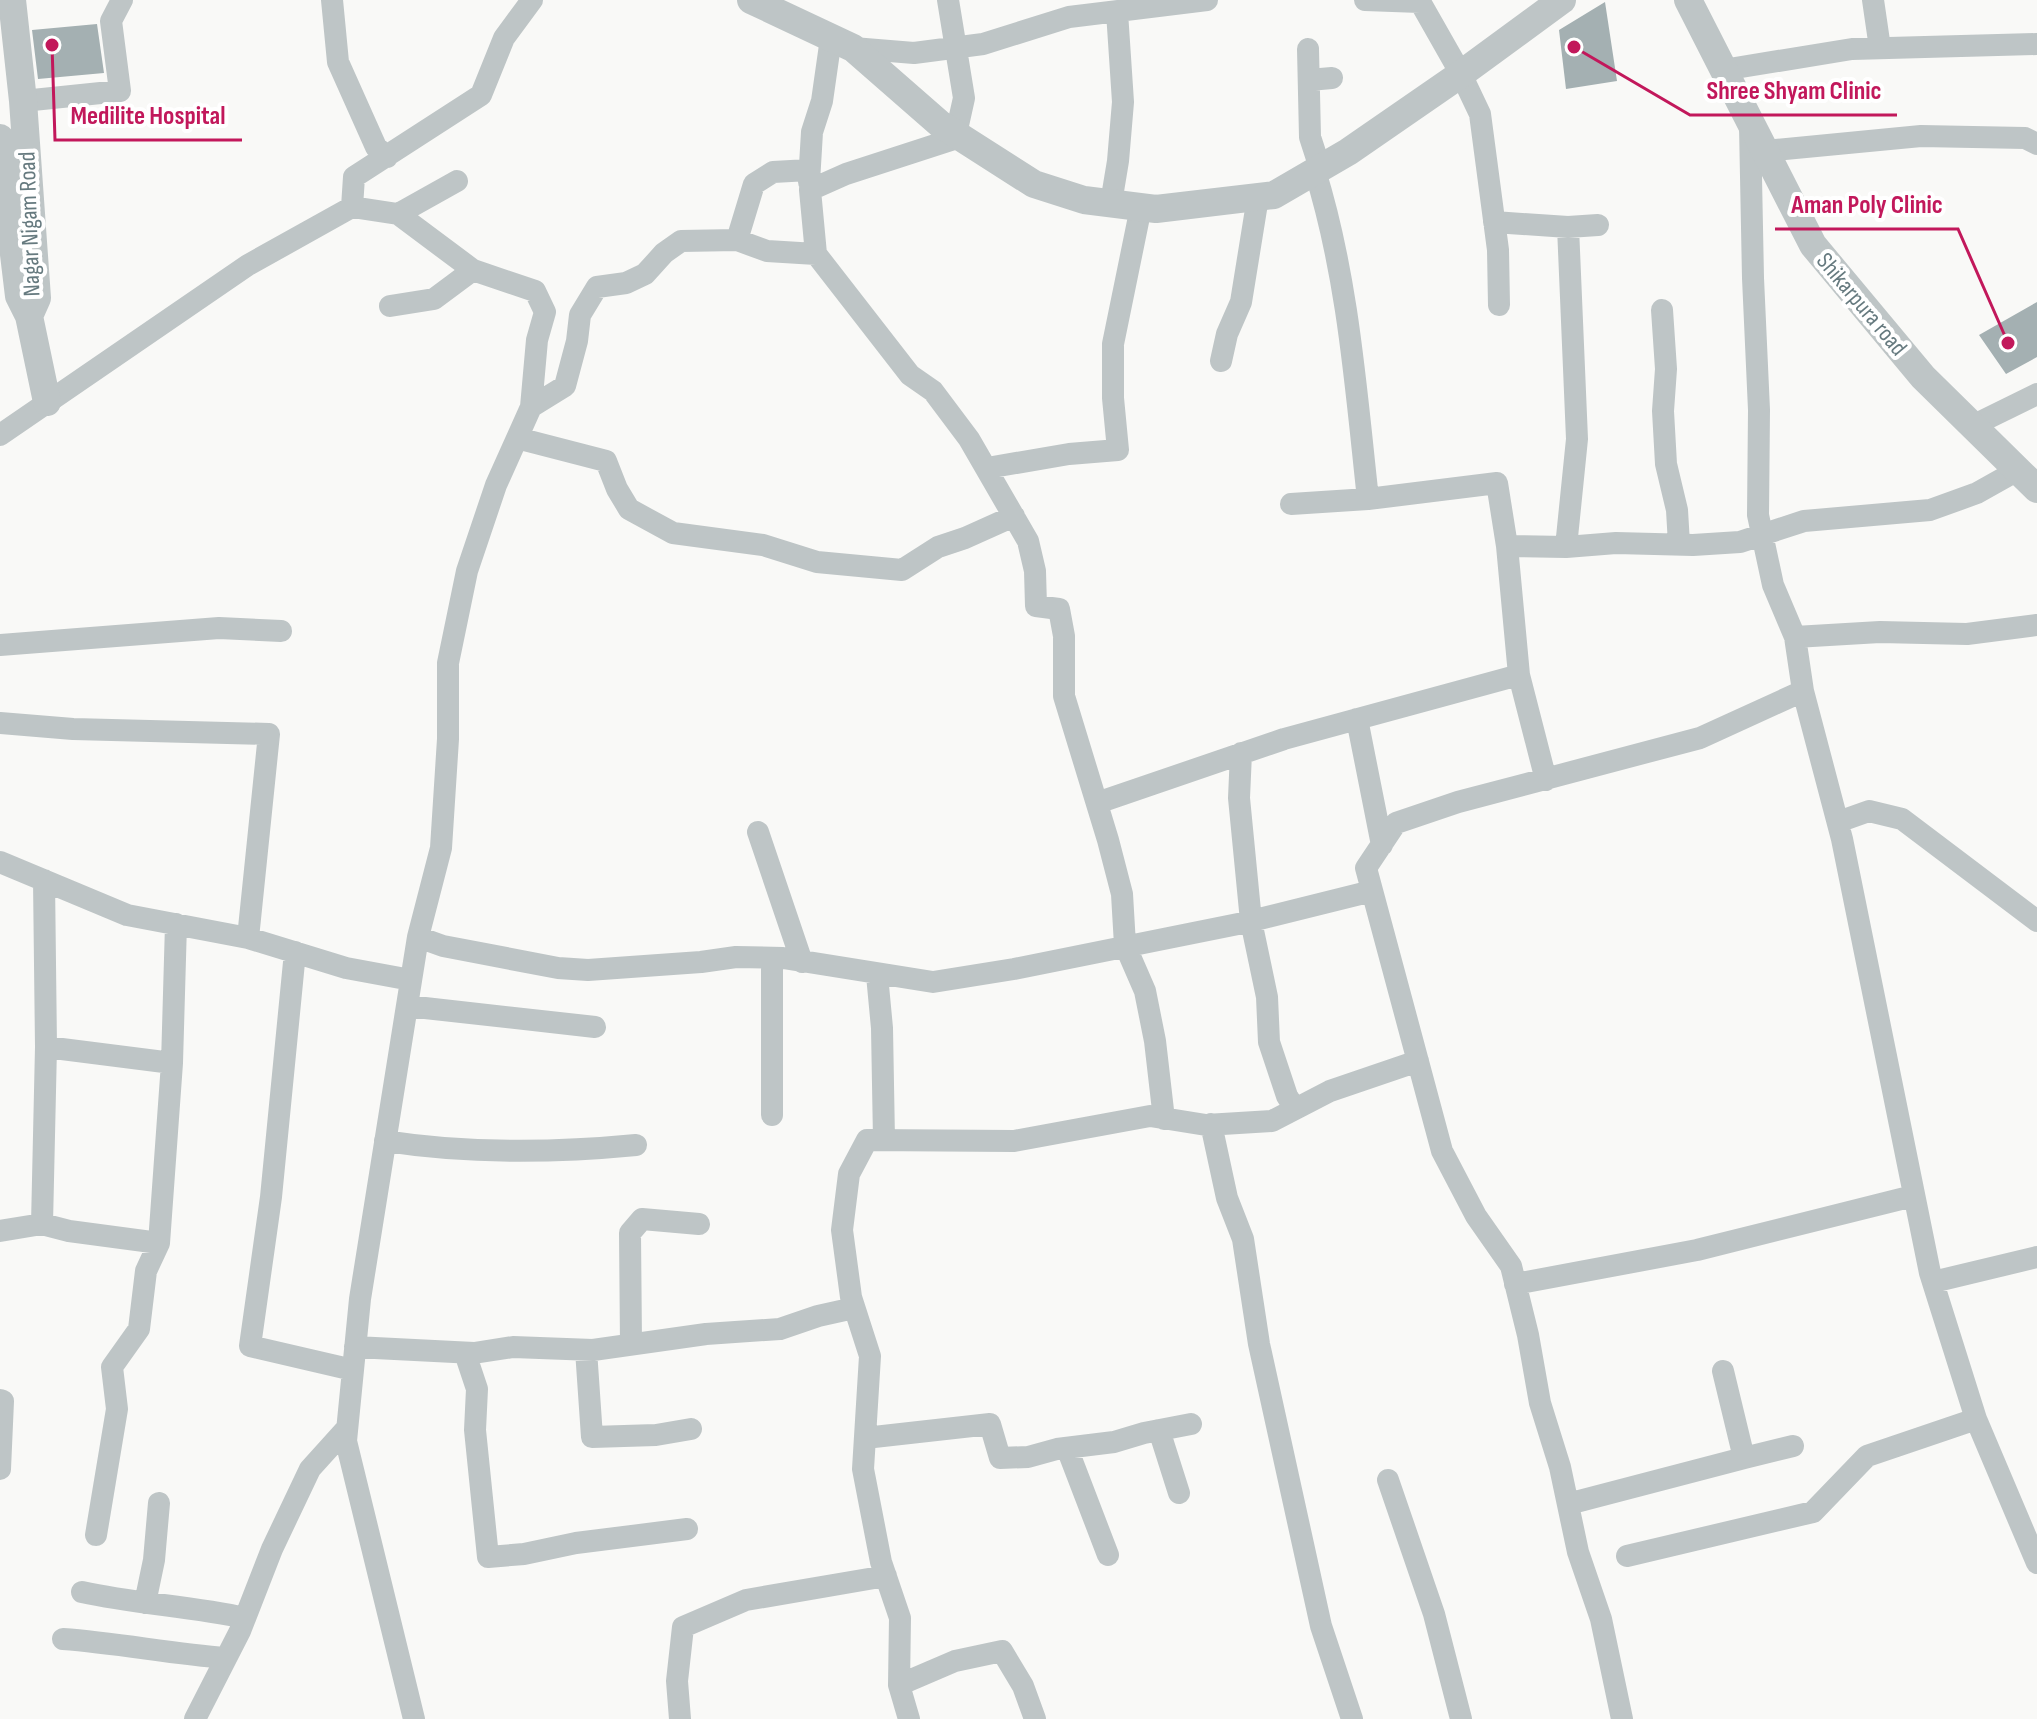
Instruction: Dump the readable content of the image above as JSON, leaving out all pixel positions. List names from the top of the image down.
{
  "streets": {
    "street": ["Nagar Nigam Road", "Shikarpura road"]
  },
  "places": ["Medilite Hospital", "Shree Shyam Clinic", "Aman Poly Clinic"]
}
